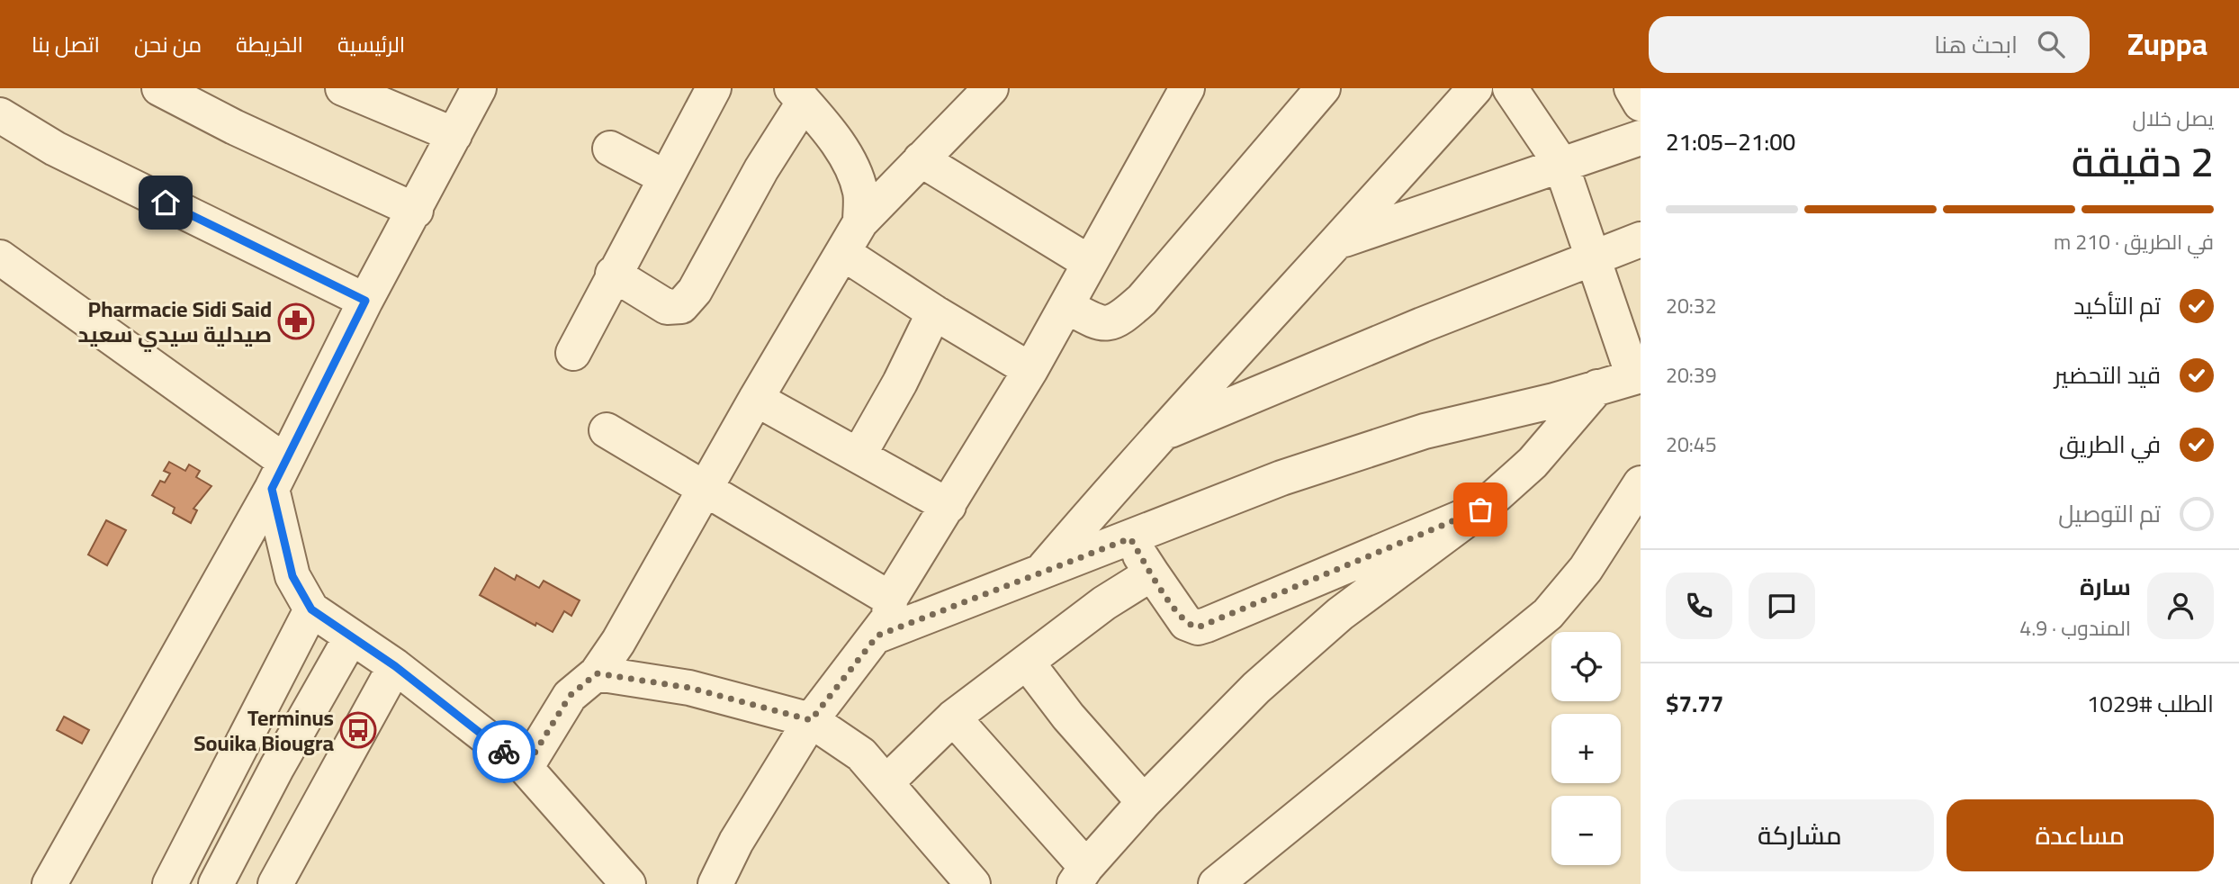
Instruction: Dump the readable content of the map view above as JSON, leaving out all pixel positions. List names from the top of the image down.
{
  "places": {
    "pharmacy": ["Pharmacie Sidi Said صيدلية سيدي سعيد"],
    "bus stop": ["Terminus Souika Biougra"]
  },
  "page": {
    "header": "Zuppa",
    "search": "ابحث هنا",
    "nav": [
      "الرئيسية",
      "الخريطة",
      "من نحن",
      "اتصل بنا"
    ],
    "heading": ["2 دقيقة", "يصل خلال", "21:00–21:05"],
    "panel": [
      "سارة",
      "المندوب · 4.9",
      "الطلب #1029",
      "$7.77"
    ],
    "bar": "في الطريق · 210 m",
    "list": [
      ["تم التأكيد", "20:32"],
      ["قيد التحضير", "20:39"],
      ["في الطريق", "20:45"],
      "تم التوصيل"
    ],
    "map_buttons": ["+", "−"],
    "buttons": ["مساعدة", "مشاركة"]
  }
}
